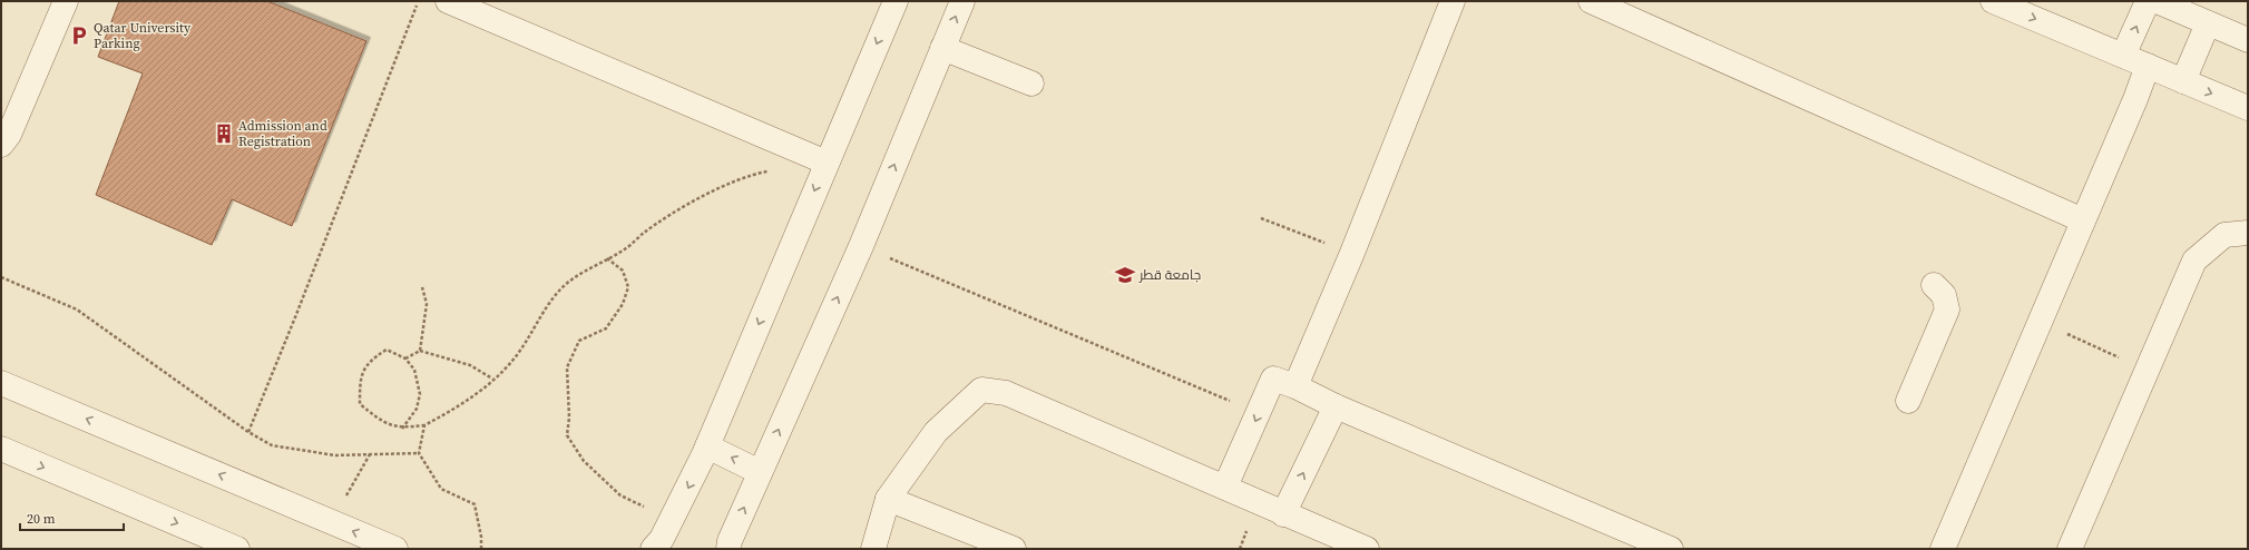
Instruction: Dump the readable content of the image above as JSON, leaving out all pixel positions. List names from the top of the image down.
{
  "places": {
    "parking": ["Qatar University Parking"],
    "building": ["Admission and Registration"],
    "school or university": ["جامعة قطر"]
  },
  "scale_bar": "20 m"
}
